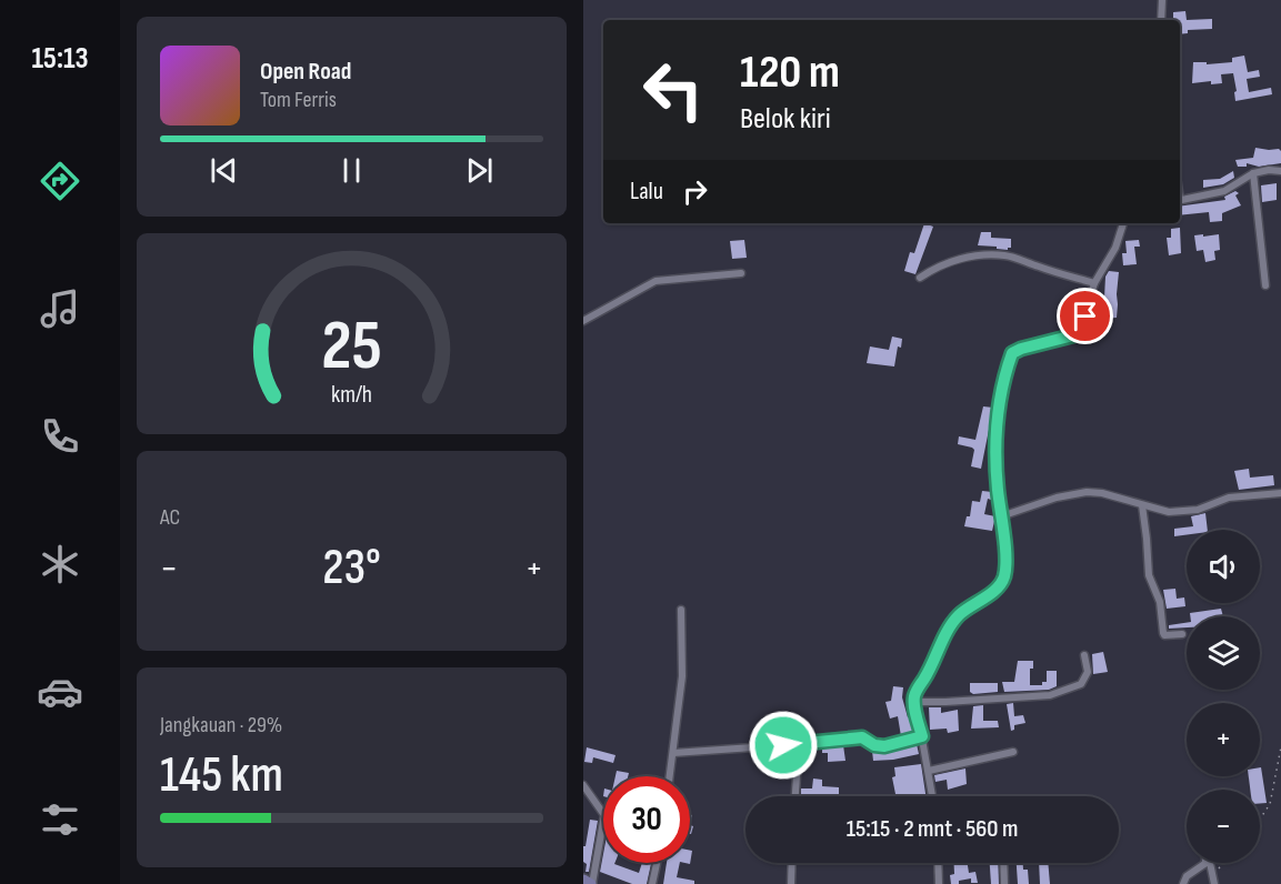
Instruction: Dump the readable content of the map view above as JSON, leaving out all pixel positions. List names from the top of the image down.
{
  "page": {
    "tabs": "15:13",
    "turn": ["120 m", "Belok kiri"],
    "song": ["Open Road", "Tom Ferris"],
    "then": "Lalu",
    "tile": [
      "AC",
      ["Jangkauan · 29%", "145 km"]
    ],
    "map_buttons": ["+", "−"],
    "heat": ["−", "23°", "+"],
    "limit": "30",
    "trip": "15:15 · 2 mnt · 560 m",
    "gauge": ["25", "km/h"]
  }
}
